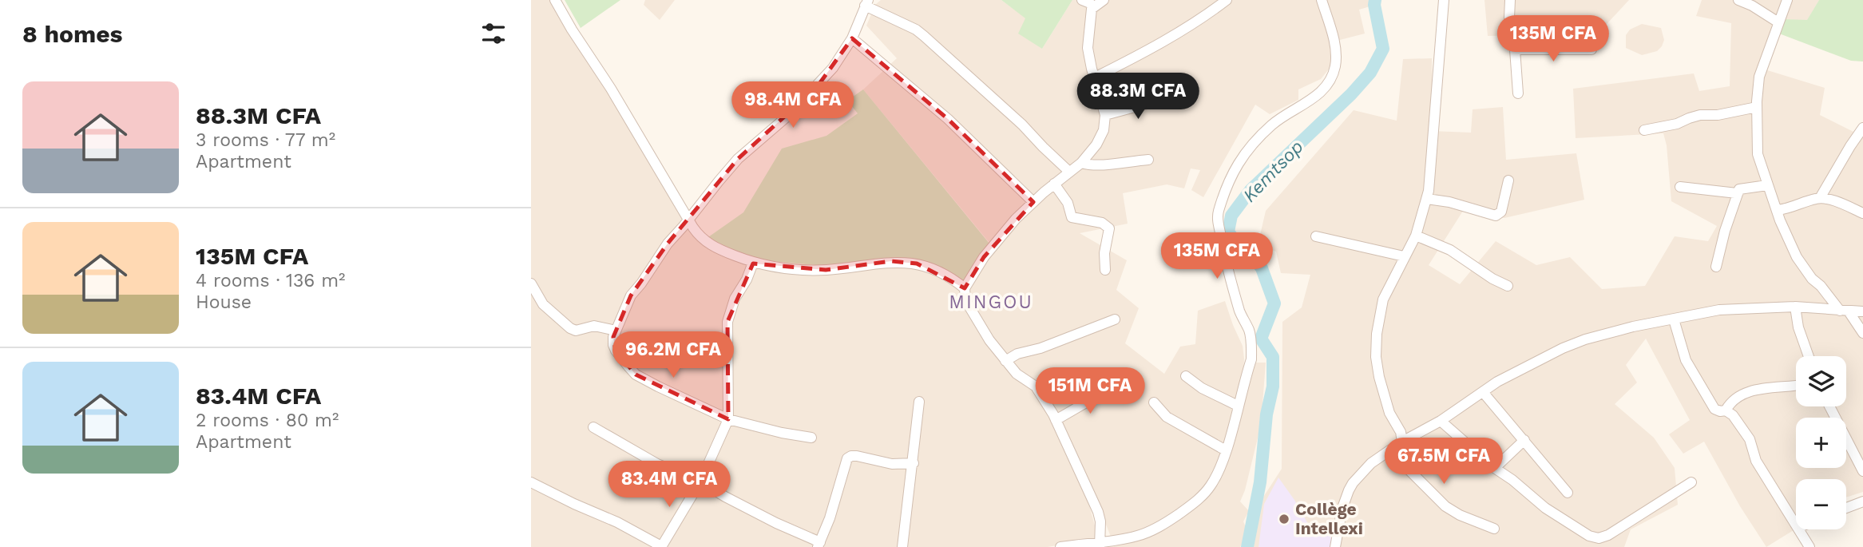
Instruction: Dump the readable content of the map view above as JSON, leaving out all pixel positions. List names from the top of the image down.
{
  "districts": ["MINGOU"],
  "water": ["Kemtsop"],
  "places": ["Collège Intellexi"],
  "page": {
    "heading": "8 homes",
    "price": [
      "135M CFA",
      "88.3M CFA",
      "98.4M CFA",
      "135M CFA",
      "96.2M CFA",
      "151M CFA",
      "67.5M CFA",
      "83.4M CFA"
    ],
    "list": [
      {
        "name": "88.3M CFA",
        "note": "3 rooms · 77 m² · Apartment"
      },
      {
        "name": "135M CFA",
        "note": "4 rooms · 136 m² · House"
      },
      {
        "name": "83.4M CFA",
        "note": "2 rooms · 80 m² · Apartment"
      }
    ],
    "map_buttons": ["+", "−"]
  }
}
